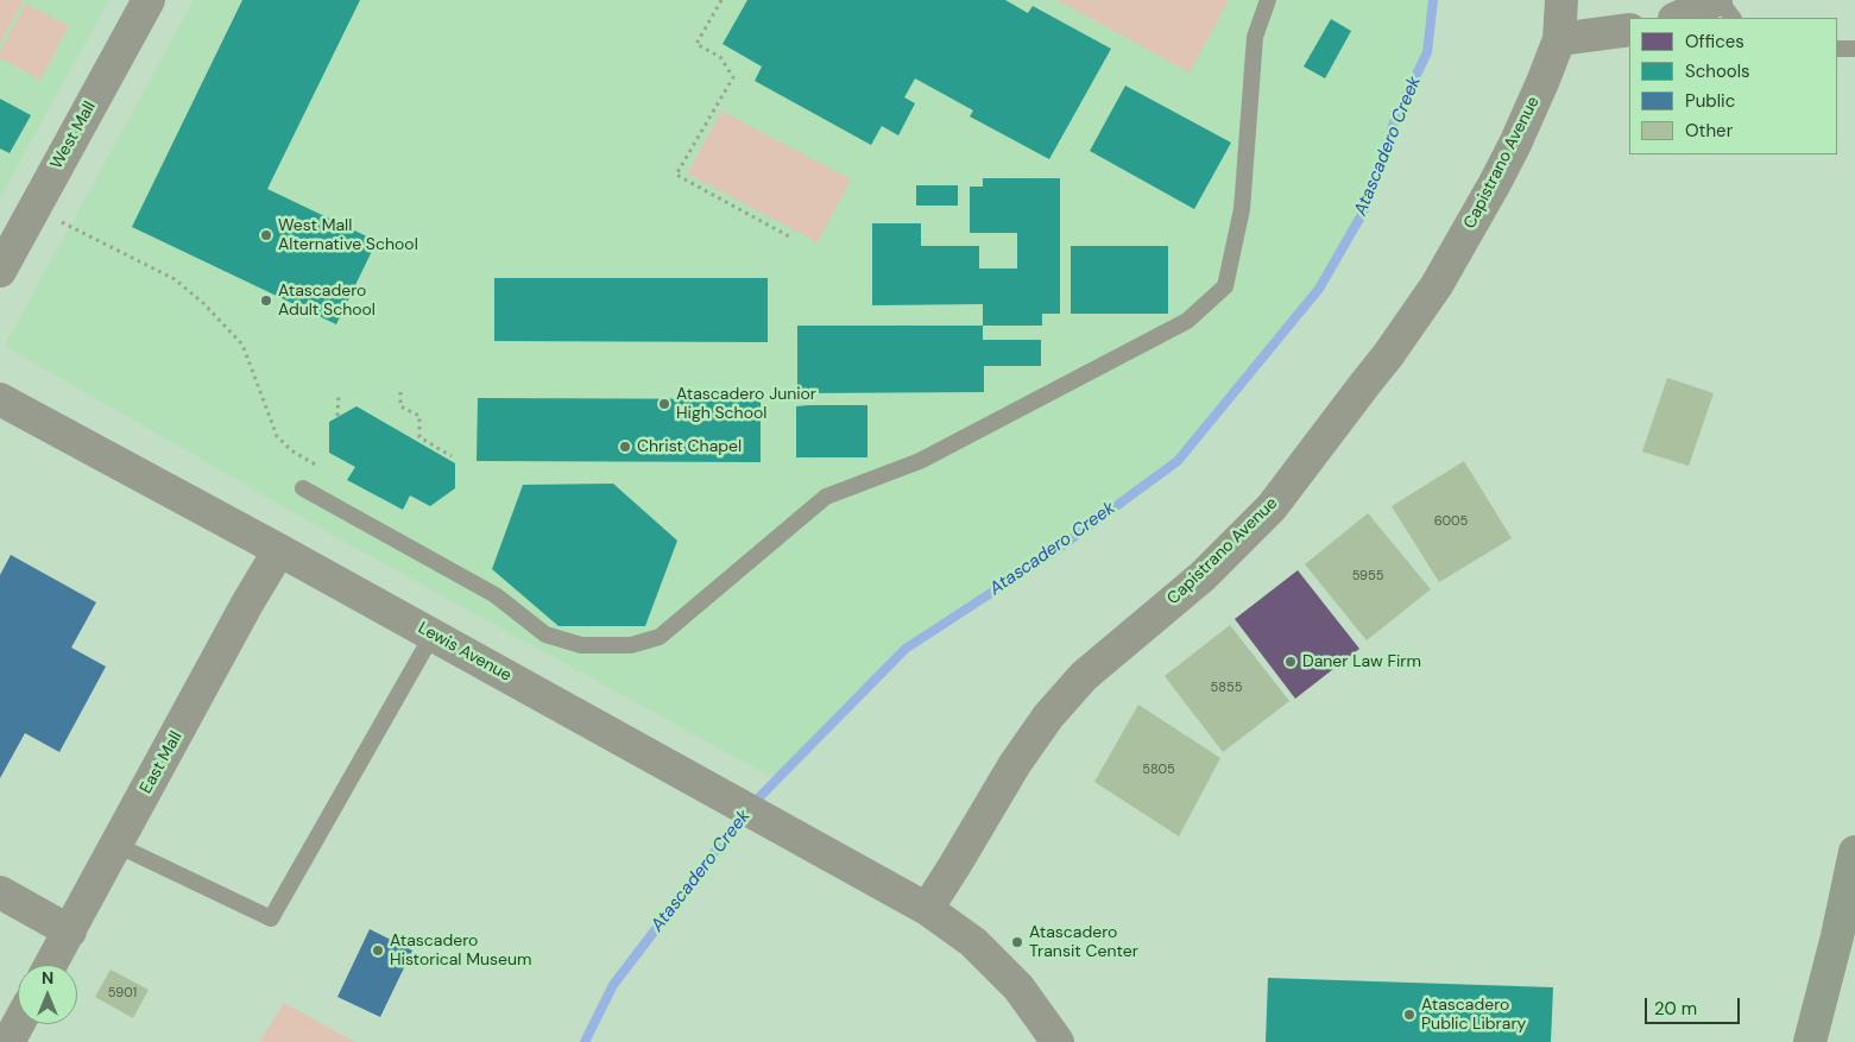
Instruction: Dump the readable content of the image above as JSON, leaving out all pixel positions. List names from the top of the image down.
{
  "streets": {
    "street": [
      "West Mall",
      "Capistrano Avenue",
      "Lewis Avenue",
      "East Mall"
    ]
  },
  "crossings": [
    ["Capistrano Avenue", "Lewis Avenue"],
    ["Lewis Avenue", "East Mall"]
  ],
  "water": ["Atascadero Creek"],
  "places": [
    "West Mall Alternative School",
    "Atascadero Adult School",
    "Atascadero Junior High School",
    "Christ Chapel",
    "Daner Law Firm",
    "Atascadero Transit Center",
    "Atascadero Historical Museum",
    "Atascadero Public Library"
  ],
  "house_numbers": [
    "6005",
    "5955",
    "5855",
    "5805",
    "5901"
  ],
  "legend": [
    "Offices",
    "Schools",
    "Public",
    "Other"
  ],
  "scale_bar": "20 m",
  "north": "top"
}
